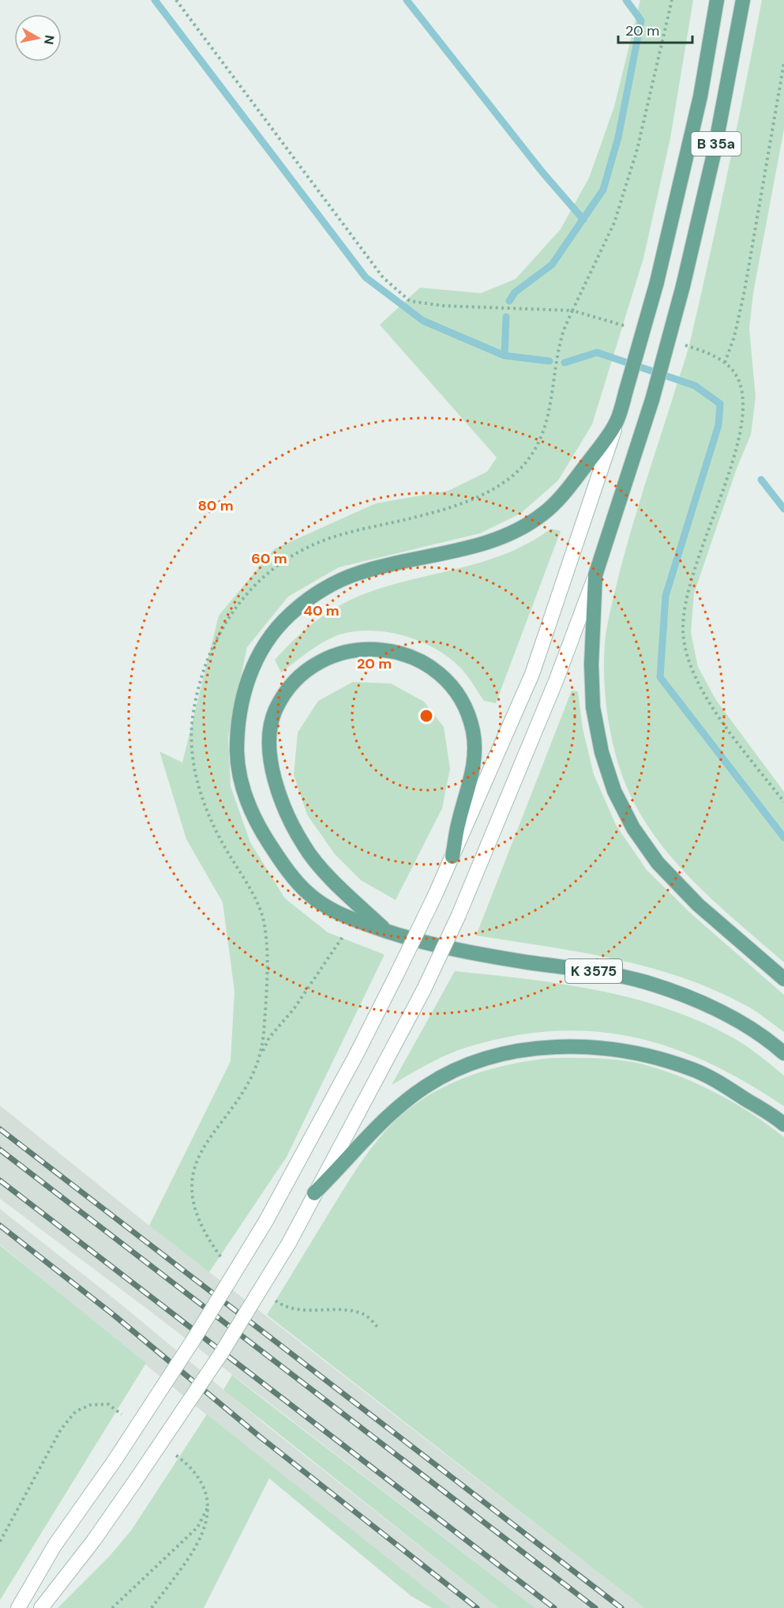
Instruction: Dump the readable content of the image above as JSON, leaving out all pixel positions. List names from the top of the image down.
{
  "streets": {
    "main road": ["B 35a", "K 3575"]
  },
  "scale_bar": "20 m",
  "north": "right",
  "rings": [
    "80 m",
    "60 m",
    "40 m",
    "20 m"
  ]
}
